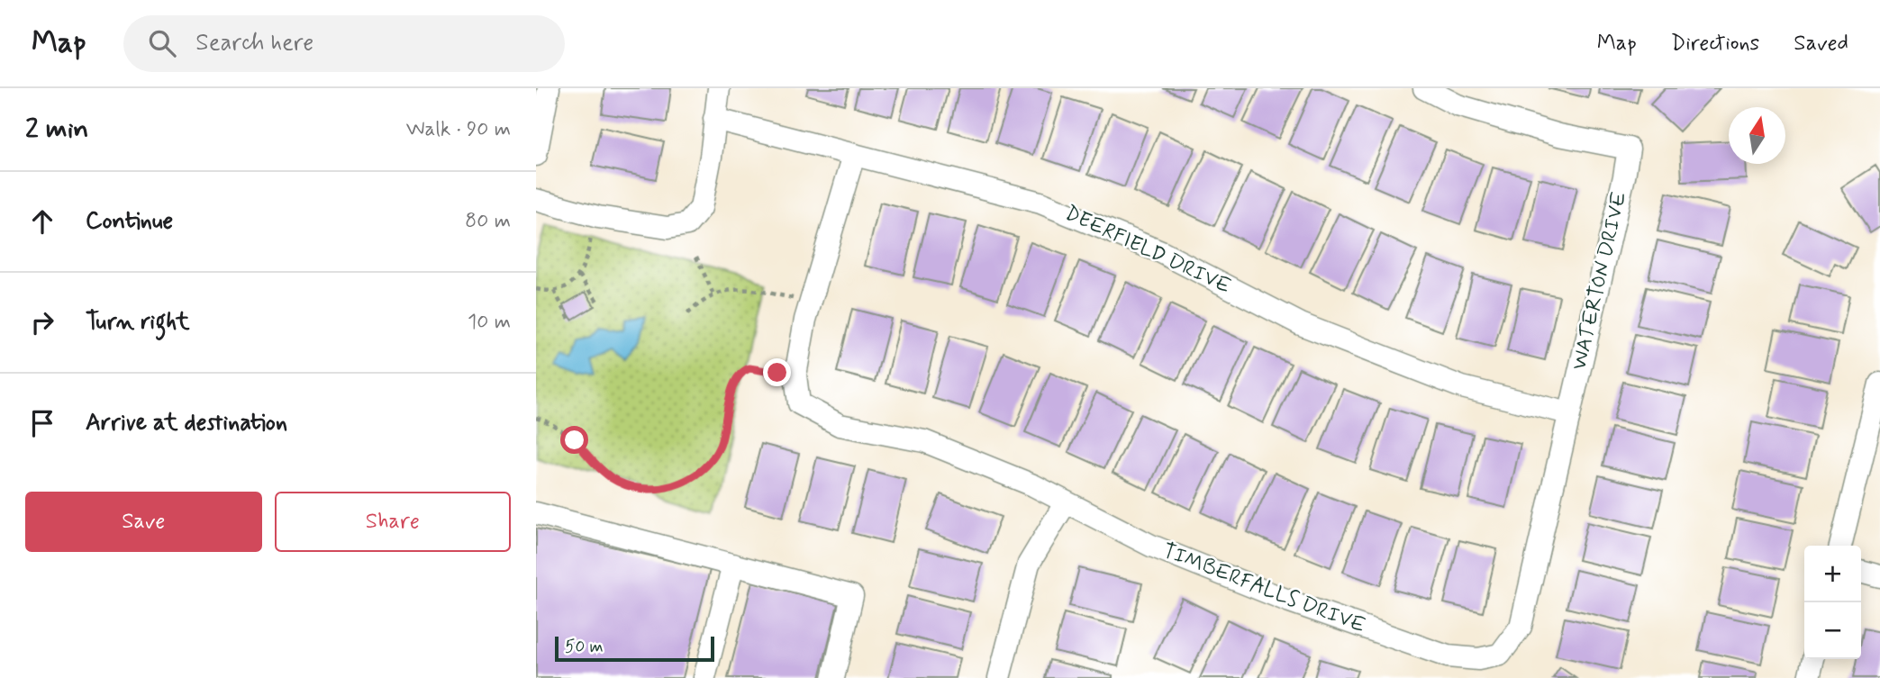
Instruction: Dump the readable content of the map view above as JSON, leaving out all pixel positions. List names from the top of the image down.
{
  "streets": {
    "street": ["DEERFIELD DRIVE", "WATERTON DRIVE", "TIMBERFALLS DRIVE"]
  },
  "crossings": [
    ["DEERFIELD DRIVE", "WATERTON DRIVE"],
    ["DEERFIELD DRIVE", "TIMBERFALLS DRIVE"],
    ["WATERTON DRIVE", "TIMBERFALLS DRIVE"]
  ],
  "scale_bar": "50 m",
  "north": "top",
  "page": {
    "header": "Map",
    "search": "Search here",
    "nav": ["Map", "Directions", "Saved"],
    "heading": ["2 min", "Walk · 90 m"],
    "list": [
      ["Continue", "80 m"],
      ["Turn right", "10 m"],
      "Arrive at destination"
    ],
    "buttons": ["Save", "Share"],
    "map_buttons": ["+", "−"],
    "scale": "50 m"
  }
}
